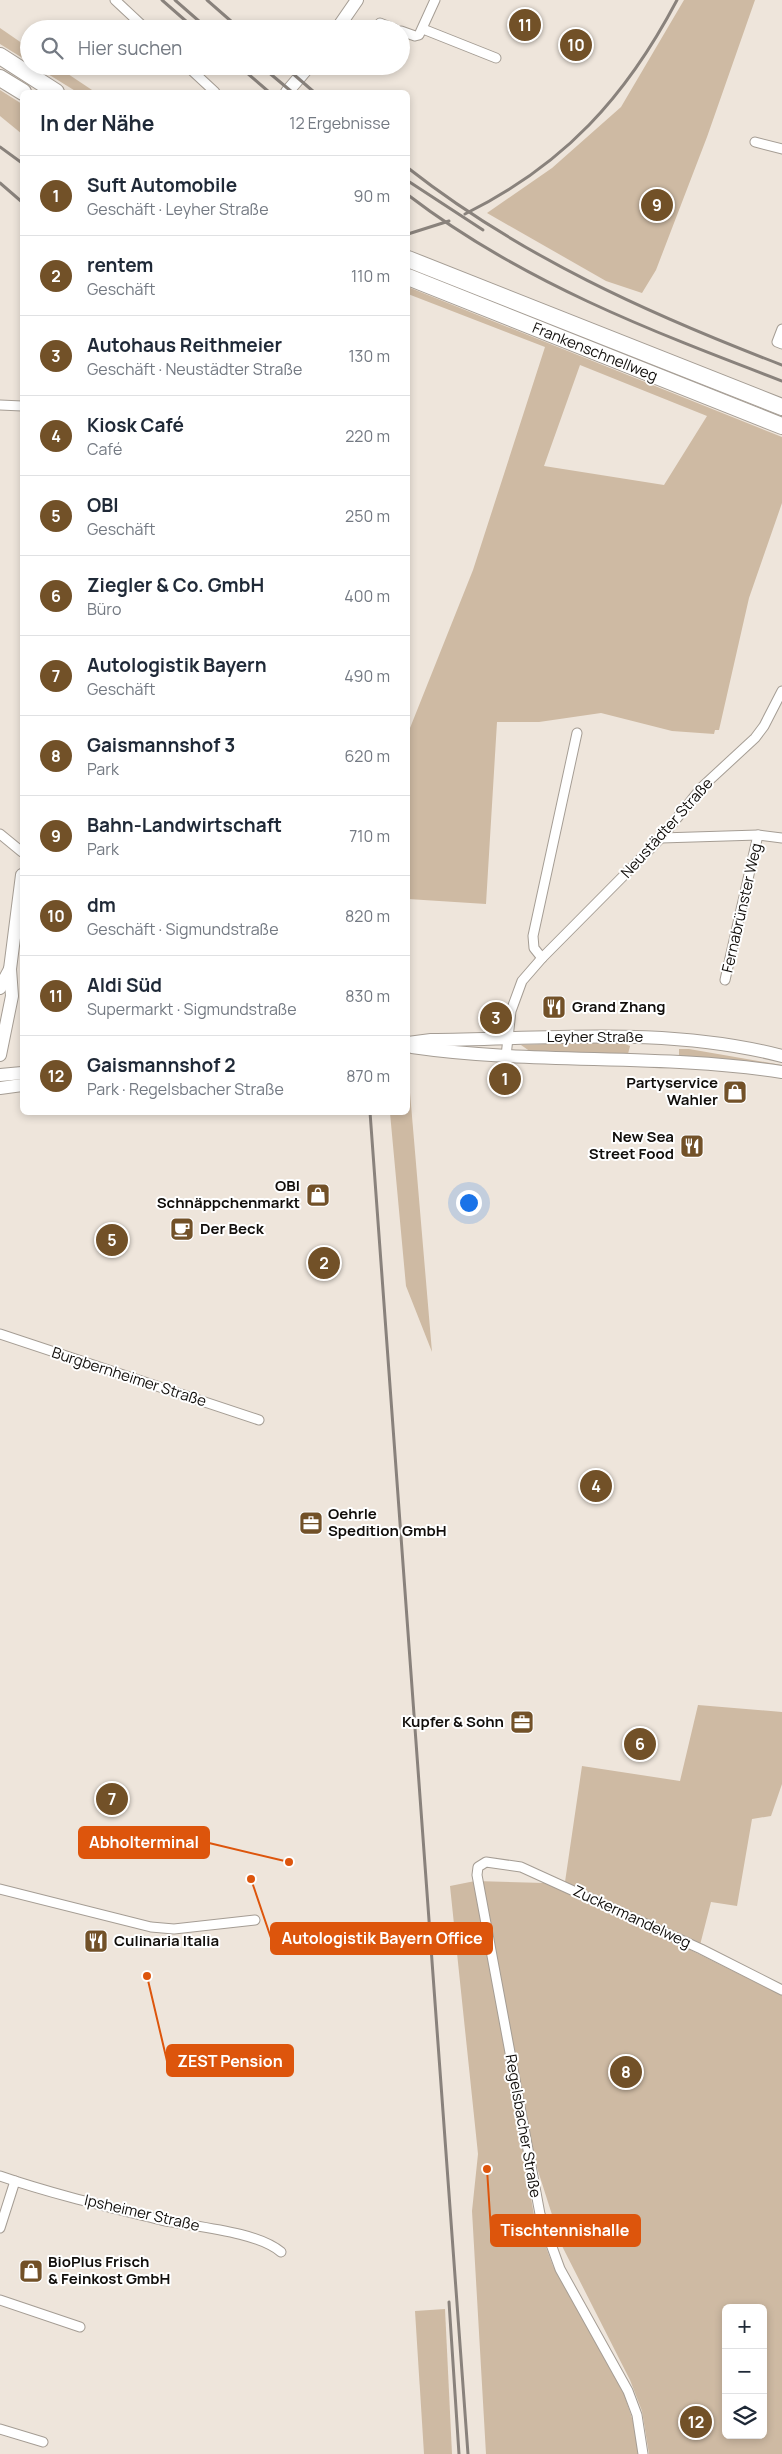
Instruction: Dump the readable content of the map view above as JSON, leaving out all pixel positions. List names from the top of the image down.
{
  "streets": {
    "highway": ["Frankenschnellweg"],
    "main road": ["Leyher Straße"],
    "street": [
      "Neustädter Straße",
      "Fernabrünster Weg",
      "Burgbernheimer Straße",
      "Zuckermandelweg",
      "Regelsbacher Straße",
      "Ipsheimer Straße"
    ]
  },
  "crossings": [
    ["Neustädter Straße", "Leyher Straße"],
    ["Zuckermandelweg", "Regelsbacher Straße"]
  ],
  "places": {
    "restaurant": ["Grand Zhang", "New Sea Street Food", "Culinaria Italia"],
    "shop": ["Partyservice Wahler", "OBI Schnäppchenmarkt", "BioPlus Frisch & Feinkost GmbH"],
    "cafe": ["Der Beck"],
    "office": ["Oehrle Spedition GmbH", "Kupfer & Sohn"],
    "other": [
      "Abholterminal",
      "Autologistik Bayern Office",
      "ZEST Pension",
      "Tischtennishalle"
    ]
  },
  "page": {
    "pins": [
      "11",
      "10",
      "9",
      "3",
      "1",
      "5",
      "2",
      "4",
      "6",
      "7",
      "8",
      "12"
    ],
    "search": "Hier suchen",
    "heading": ["In der Nähe", "12 Ergebnisse"],
    "list": [
      {
        "mark": "1",
        "name": "Suft Automobile",
        "note": "Geschäft · Leyher Straße",
        "value": "90 m"
      },
      {
        "mark": "2",
        "name": "rentem",
        "note": "Geschäft",
        "value": "110 m"
      },
      {
        "mark": "3",
        "name": "Autohaus Reithmeier",
        "note": "Geschäft · Neustädter Straße",
        "value": "130 m"
      },
      {
        "mark": "4",
        "name": "Kiosk Café",
        "note": "Café",
        "value": "220 m"
      },
      {
        "mark": "5",
        "name": "OBI",
        "note": "Geschäft",
        "value": "250 m"
      },
      {
        "mark": "6",
        "name": "Ziegler & Co. GmbH",
        "note": "Büro",
        "value": "400 m"
      },
      {
        "mark": "7",
        "name": "Autologistik Bayern",
        "note": "Geschäft",
        "value": "490 m"
      },
      {
        "mark": "8",
        "name": "Gaismannshof 3",
        "note": "Park",
        "value": "620 m"
      },
      {
        "mark": "9",
        "name": "Bahn-Landwirtschaft",
        "note": "Park",
        "value": "710 m"
      },
      {
        "mark": "10",
        "name": "dm",
        "note": "Geschäft · Sigmundstraße",
        "value": "820 m"
      },
      {
        "mark": "11",
        "name": "Aldi Süd",
        "note": "Supermarkt · Sigmundstraße",
        "value": "830 m"
      },
      {
        "mark": "12",
        "name": "Gaismannshof 2",
        "note": "Park · Regelsbacher Straße",
        "value": "870 m"
      }
    ],
    "map_buttons": ["+", "−"]
  }
}
